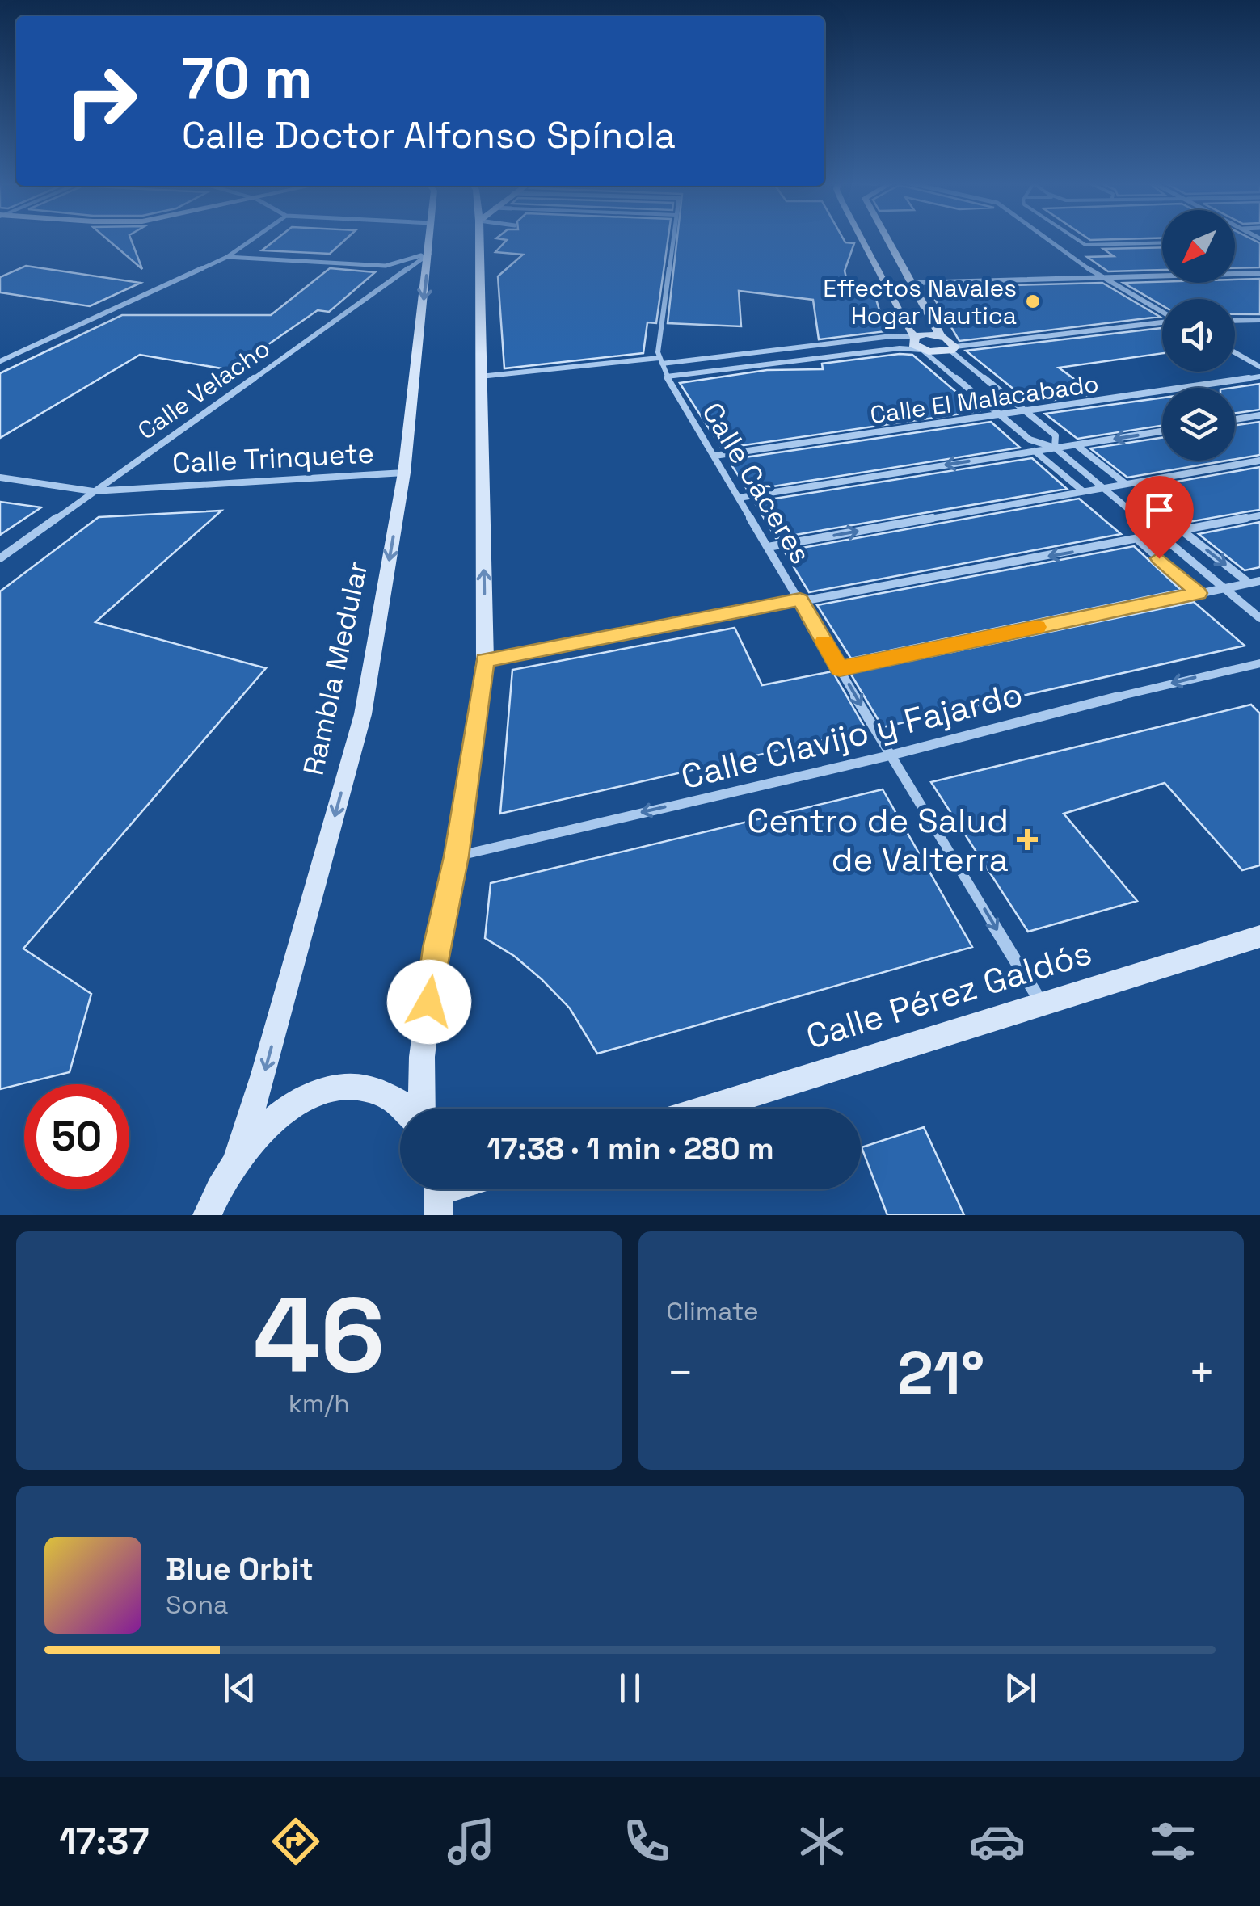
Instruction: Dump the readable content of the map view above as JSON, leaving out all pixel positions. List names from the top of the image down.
{
  "streets": {
    "main road": ["Rambla Medular", "Calle Pérez Galdós"],
    "street": [
      "Calle Velacho",
      "Calle El Malacabado",
      "Calle Trinquete",
      "Calle Cáceres",
      "Calle Clavijo y Fajardo"
    ]
  },
  "crossings": [
    ["Calle Velacho", "Calle Trinquete"],
    ["Calle Velacho", "Rambla Medular"],
    ["Calle El Malacabado", "Calle Cáceres"],
    ["Calle Trinquete", "Rambla Medular"],
    ["Calle Cáceres", "Calle Clavijo y Fajardo"],
    ["Calle Cáceres", "Calle Pérez Galdós"]
  ],
  "one_way": ["Calle Cáceres", "Calle Clavijo y Fajardo"],
  "places": {
    "other": ["Effectos Navales Hogar Nautica"],
    "health": ["Centro de Salud de Valterra"]
  },
  "north": "bottom left",
  "page": {
    "turn": ["70 m", "Calle Doctor Alfonso Spínola"],
    "limit": "50",
    "trip": "17:38 · 1 min · 280 m",
    "tile": [
      ["46", "km/h"],
      "Climate"
    ],
    "heat": ["−", "21°", "+"],
    "song": ["Blue Orbit", "Sona"],
    "tabs": "17:37"
  }
}
